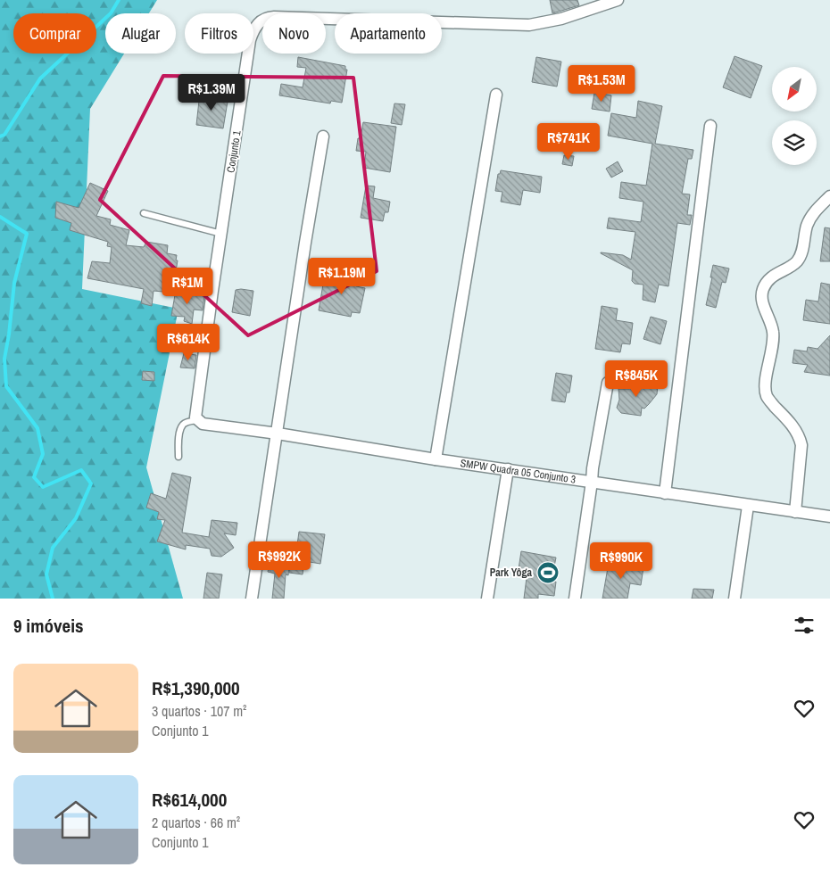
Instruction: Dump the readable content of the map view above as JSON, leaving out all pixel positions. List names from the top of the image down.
{
  "streets": {
    "street": ["Conjunto 1", "SMPW Quadra 05 Conjunto 3"]
  },
  "crossings": [
    ["Conjunto 1", "SMPW Quadra 05 Conjunto 3"]
  ],
  "places": {
    "sports": ["Park Yôga"]
  },
  "north": "bottom left",
  "page": {
    "chip": [
      "Comprar",
      "Alugar",
      "Filtros",
      "Novo",
      "Apartamento"
    ],
    "price": [
      "R$1.53M",
      "R$1.39M",
      "R$741K",
      "R$1.19M",
      "R$1M",
      "R$614K",
      "R$845K",
      "R$992K",
      "R$990K"
    ],
    "heading": "9 imóveis",
    "list": [
      {
        "name": "R$1,390,000",
        "note": "3 quartos · 107 m² · Conjunto 1"
      },
      {
        "name": "R$614,000",
        "note": "2 quartos · 66 m² · Conjunto 1"
      }
    ]
  }
}
